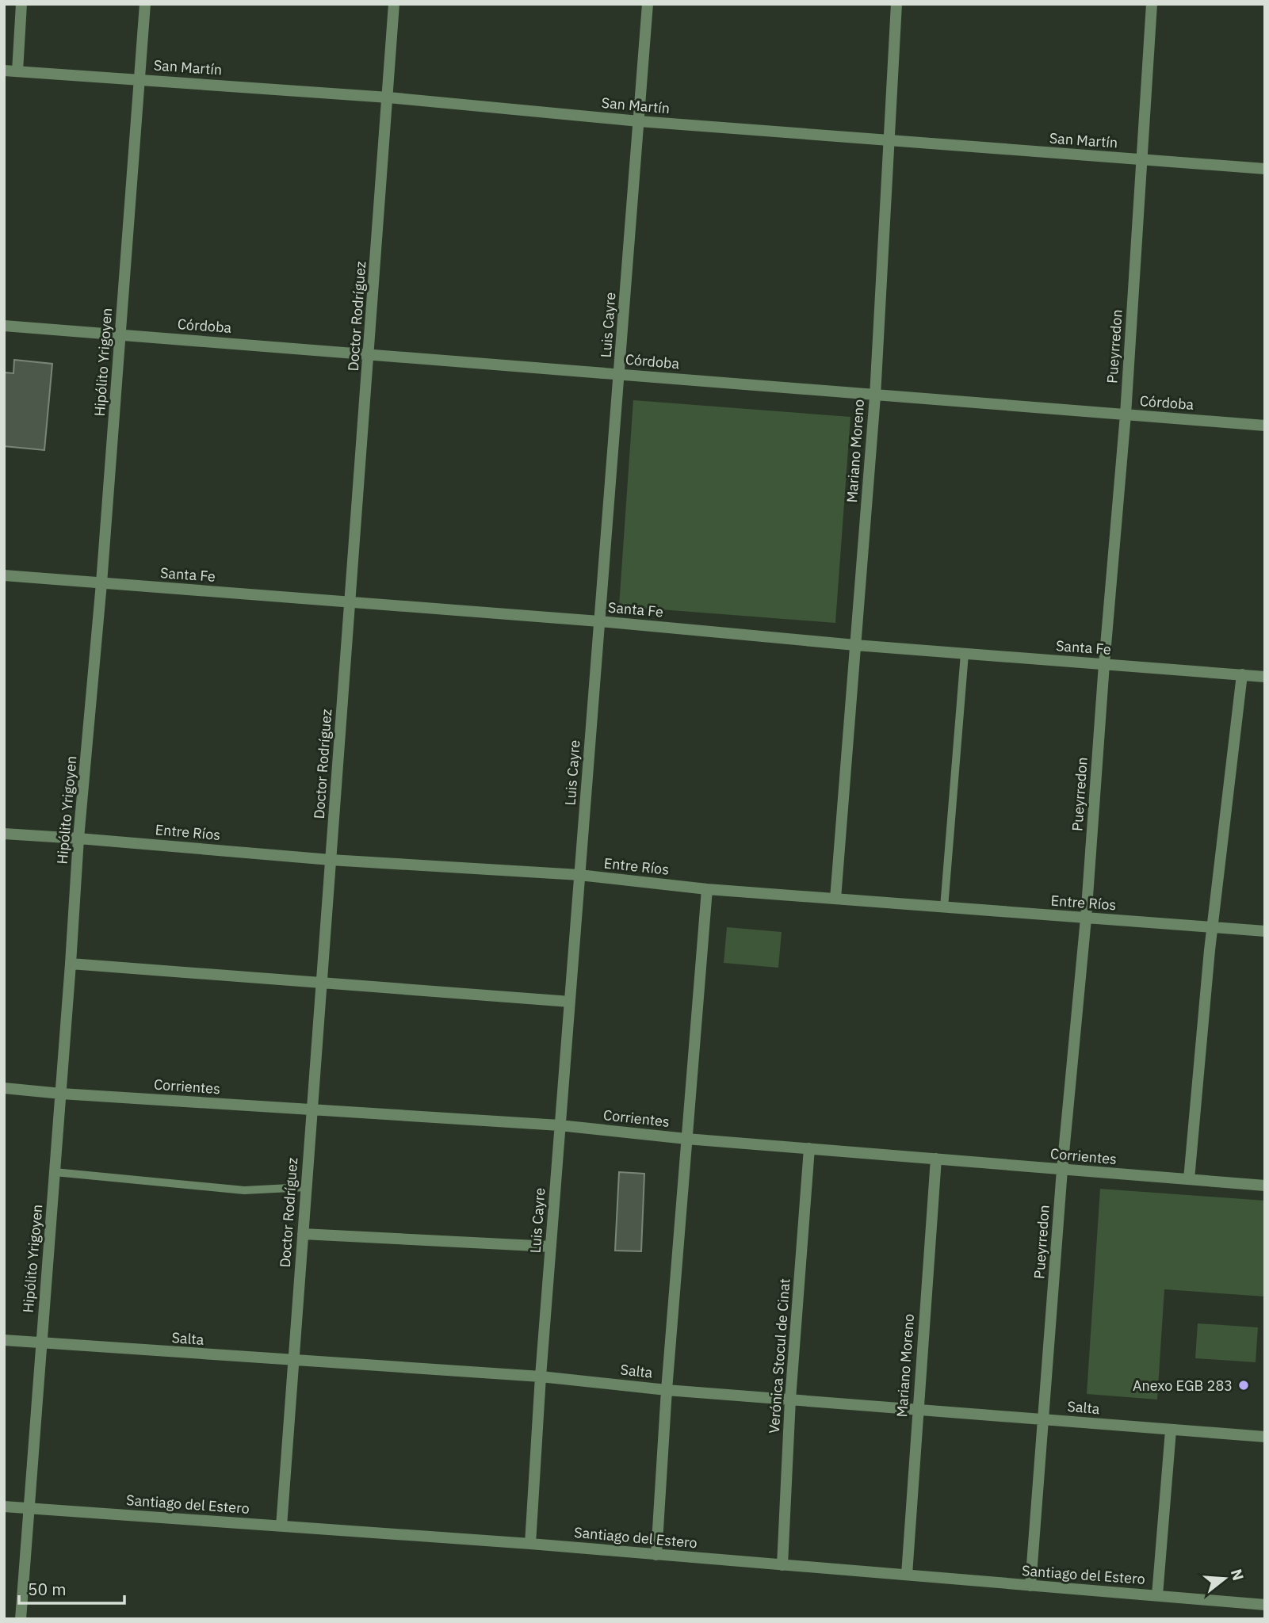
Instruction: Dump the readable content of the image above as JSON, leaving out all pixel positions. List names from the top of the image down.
{
  "streets": {
    "street": [
      "San Martín",
      "Doctor Rodríguez",
      "Luis Cayre",
      "Córdoba",
      "Pueyrredon",
      "Hipólito Yrigoyen",
      "Mariano Moreno",
      "Santa Fe",
      "Entre Ríos",
      "Corrientes",
      "Salta",
      "Verónica Stocul de Cinat",
      "Santiago del Estero"
    ]
  },
  "crossings": [
    ["San Martín", "Doctor Rodríguez"],
    ["San Martín", "Luis Cayre"],
    ["San Martín", "Pueyrredon"],
    ["San Martín", "Hipólito Yrigoyen"],
    ["San Martín", "Mariano Moreno"],
    ["Doctor Rodríguez", "Córdoba"],
    ["Doctor Rodríguez", "Santa Fe"],
    ["Doctor Rodríguez", "Entre Ríos"],
    ["Doctor Rodríguez", "Corrientes"],
    ["Doctor Rodríguez", "Salta"],
    ["Doctor Rodríguez", "Santiago del Estero"],
    ["Luis Cayre", "Córdoba"],
    ["Luis Cayre", "Santa Fe"],
    ["Luis Cayre", "Entre Ríos"],
    ["Luis Cayre", "Corrientes"],
    ["Luis Cayre", "Salta"],
    ["Luis Cayre", "Santiago del Estero"],
    ["Córdoba", "Pueyrredon"],
    ["Córdoba", "Hipólito Yrigoyen"],
    ["Córdoba", "Mariano Moreno"],
    ["Pueyrredon", "Santa Fe"],
    ["Pueyrredon", "Entre Ríos"],
    ["Pueyrredon", "Corrientes"],
    ["Pueyrredon", "Salta"],
    ["Pueyrredon", "Santiago del Estero"],
    ["Hipólito Yrigoyen", "Santa Fe"],
    ["Hipólito Yrigoyen", "Entre Ríos"],
    ["Hipólito Yrigoyen", "Corrientes"],
    ["Hipólito Yrigoyen", "Salta"],
    ["Hipólito Yrigoyen", "Santiago del Estero"],
    ["Mariano Moreno", "Santa Fe"],
    ["Mariano Moreno", "Entre Ríos"],
    ["Mariano Moreno", "Corrientes"],
    ["Mariano Moreno", "Salta"],
    ["Mariano Moreno", "Santiago del Estero"],
    ["Corrientes", "Verónica Stocul de Cinat"],
    ["Salta", "Verónica Stocul de Cinat"],
    ["Verónica Stocul de Cinat", "Santiago del Estero"]
  ],
  "places": ["Anexo EGB 283"],
  "scale_bar": "50 m",
  "north": "right"
}
